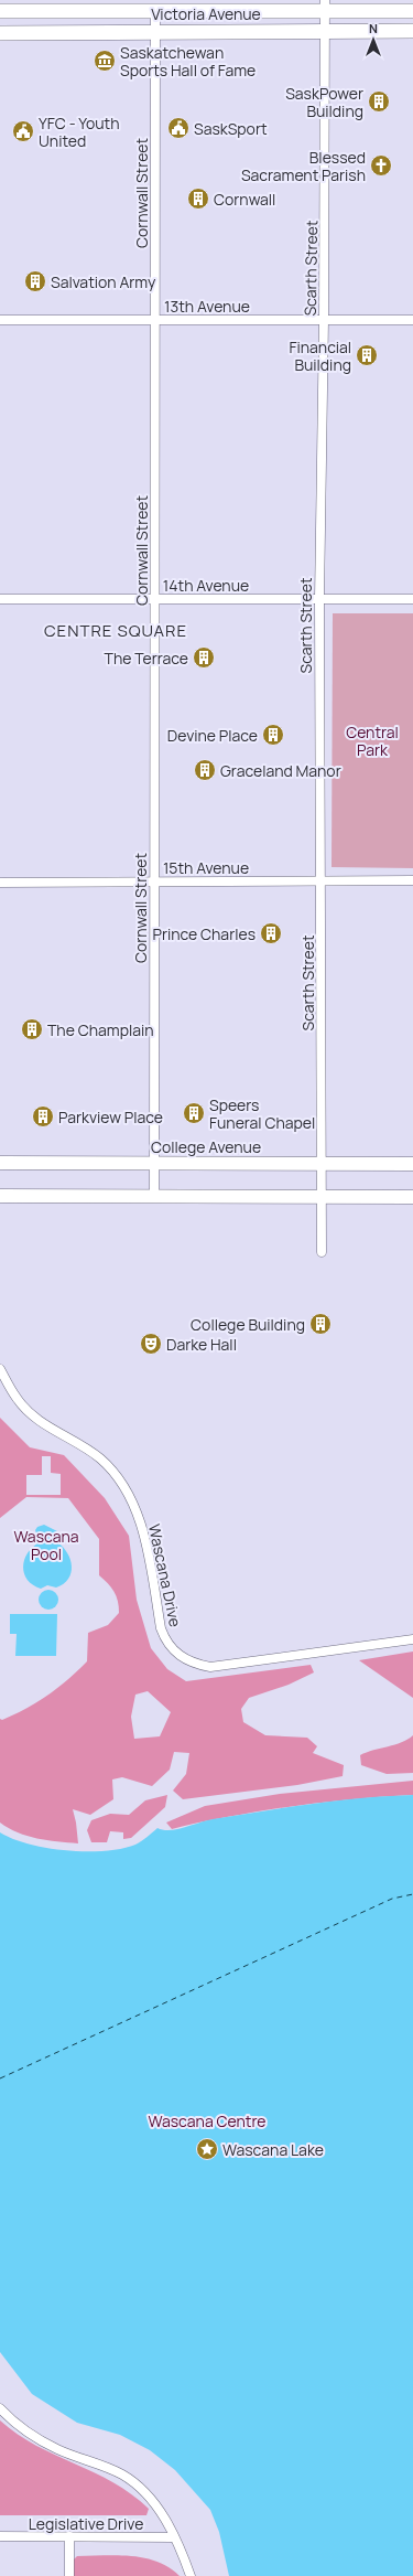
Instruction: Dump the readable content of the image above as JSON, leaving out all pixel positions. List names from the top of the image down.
{
  "streets": {
    "main road": ["Victoria Avenue", "College Avenue"],
    "street": [
      "Cornwall Street",
      "Scarth Street",
      "13th Avenue",
      "14th Avenue",
      "15th Avenue",
      "Wascana Drive",
      "Legislative Drive"
    ]
  },
  "crossings": [
    ["Victoria Avenue", "Cornwall Street"],
    ["Victoria Avenue", "Scarth Street"],
    ["Cornwall Street", "13th Avenue"],
    ["Cornwall Street", "14th Avenue"],
    ["Cornwall Street", "15th Avenue"],
    ["Cornwall Street", "College Avenue"],
    ["Scarth Street", "13th Avenue"],
    ["Scarth Street", "14th Avenue"],
    ["Scarth Street", "15th Avenue"],
    ["Scarth Street", "College Avenue"]
  ],
  "districts": ["CENTRE SQUARE"],
  "parks": ["Central Park", "Wascana Pool", "Wascana Centre"],
  "places": {
    "museum": ["Saskatchewan Sports Hall of Fame"],
    "building": [
      "SaskPower Building",
      "Cornwall",
      "Salvation Army",
      "Financial Building",
      "The Terrace",
      "Devine Place",
      "Graceland Manor",
      "Prince Charles",
      "The Champlain",
      "Speers Funeral Chapel",
      "Parkview Place",
      "College Building"
    ],
    "public building": ["SaskSport", "YFC - Youth United"],
    "church": ["Blessed Sacrament Parish"],
    "theatre": ["Darke Hall"],
    "place": ["Wascana Lake"]
  },
  "north": "top"
}
